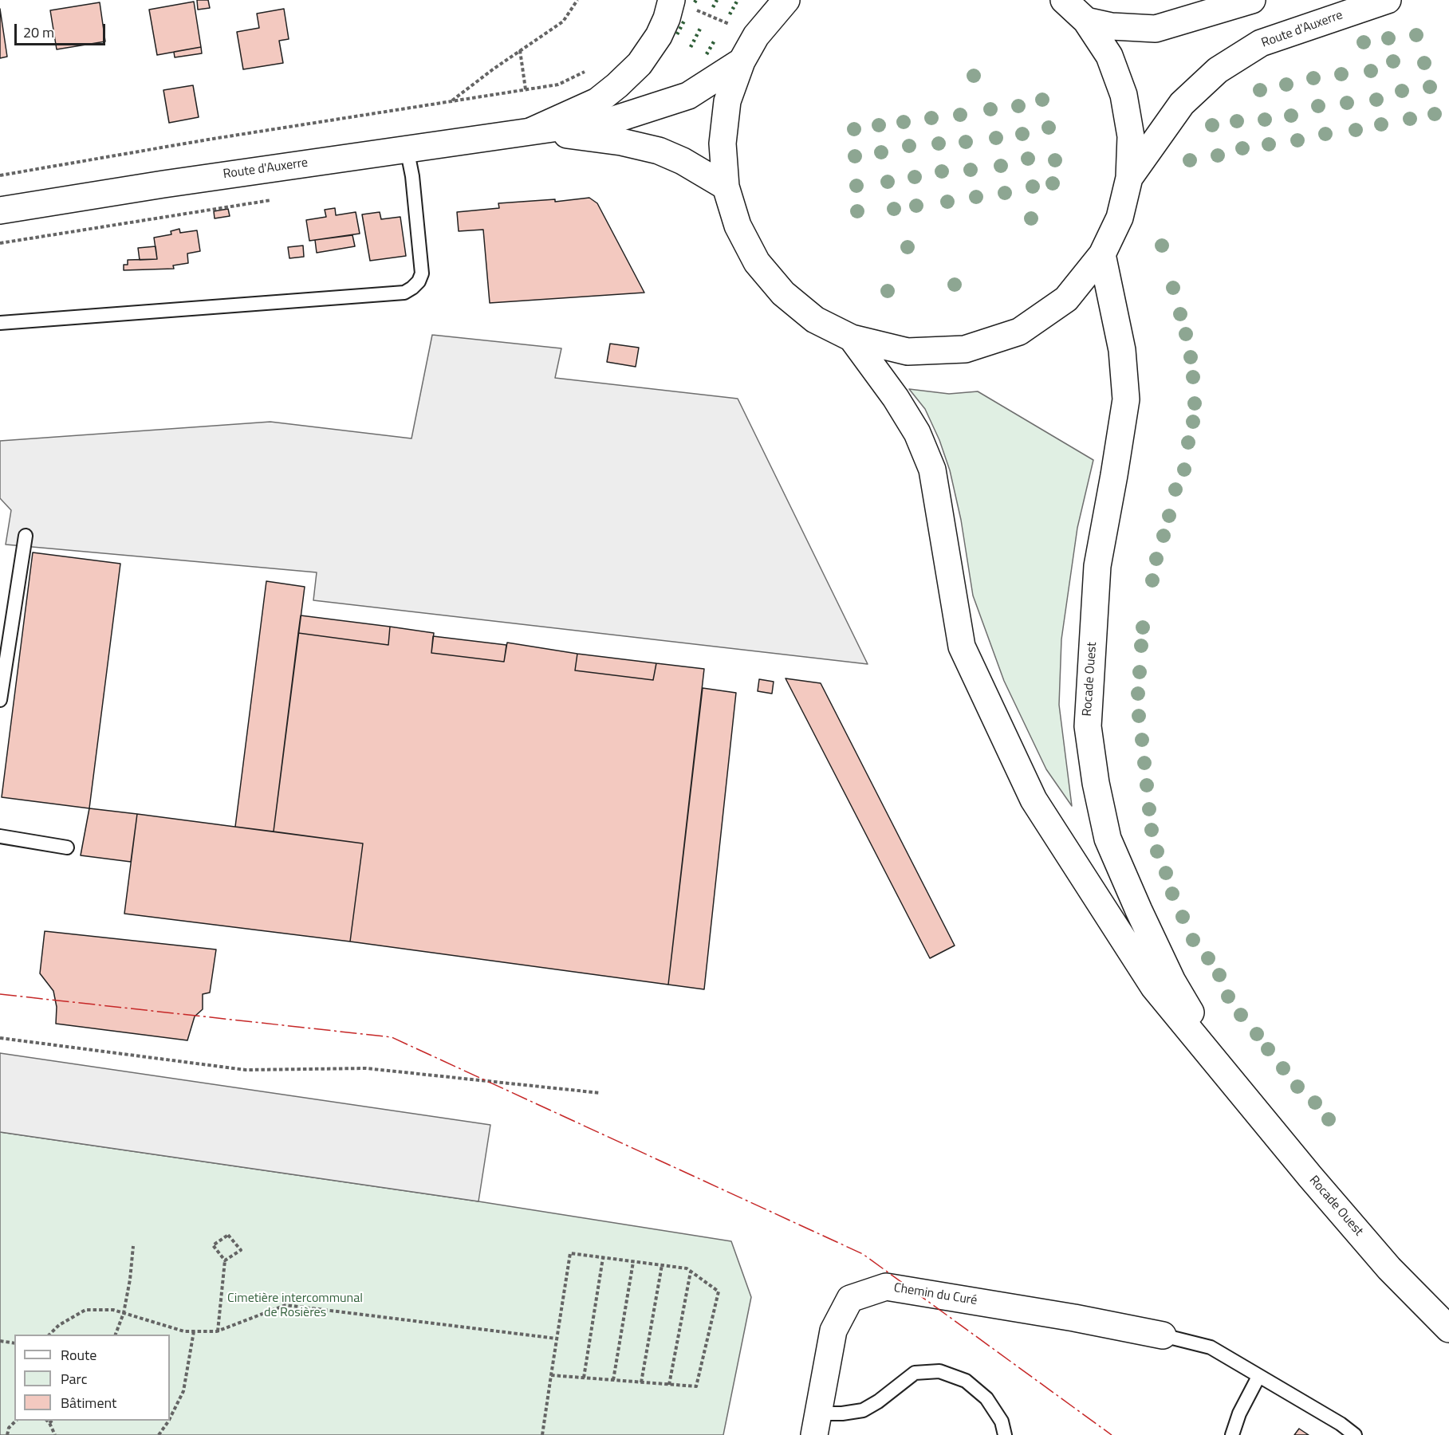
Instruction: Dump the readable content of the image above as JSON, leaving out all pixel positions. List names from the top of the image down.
{
  "streets": {
    "main road": ["Route d'Auxerre", "Rocade Ouest", "Chemin du Curé"]
  },
  "parks": ["Cimetière intercommunal de Rosières"],
  "legend": ["Route", "Parc", "Bâtiment"],
  "scale_bar": "20 m"
}
